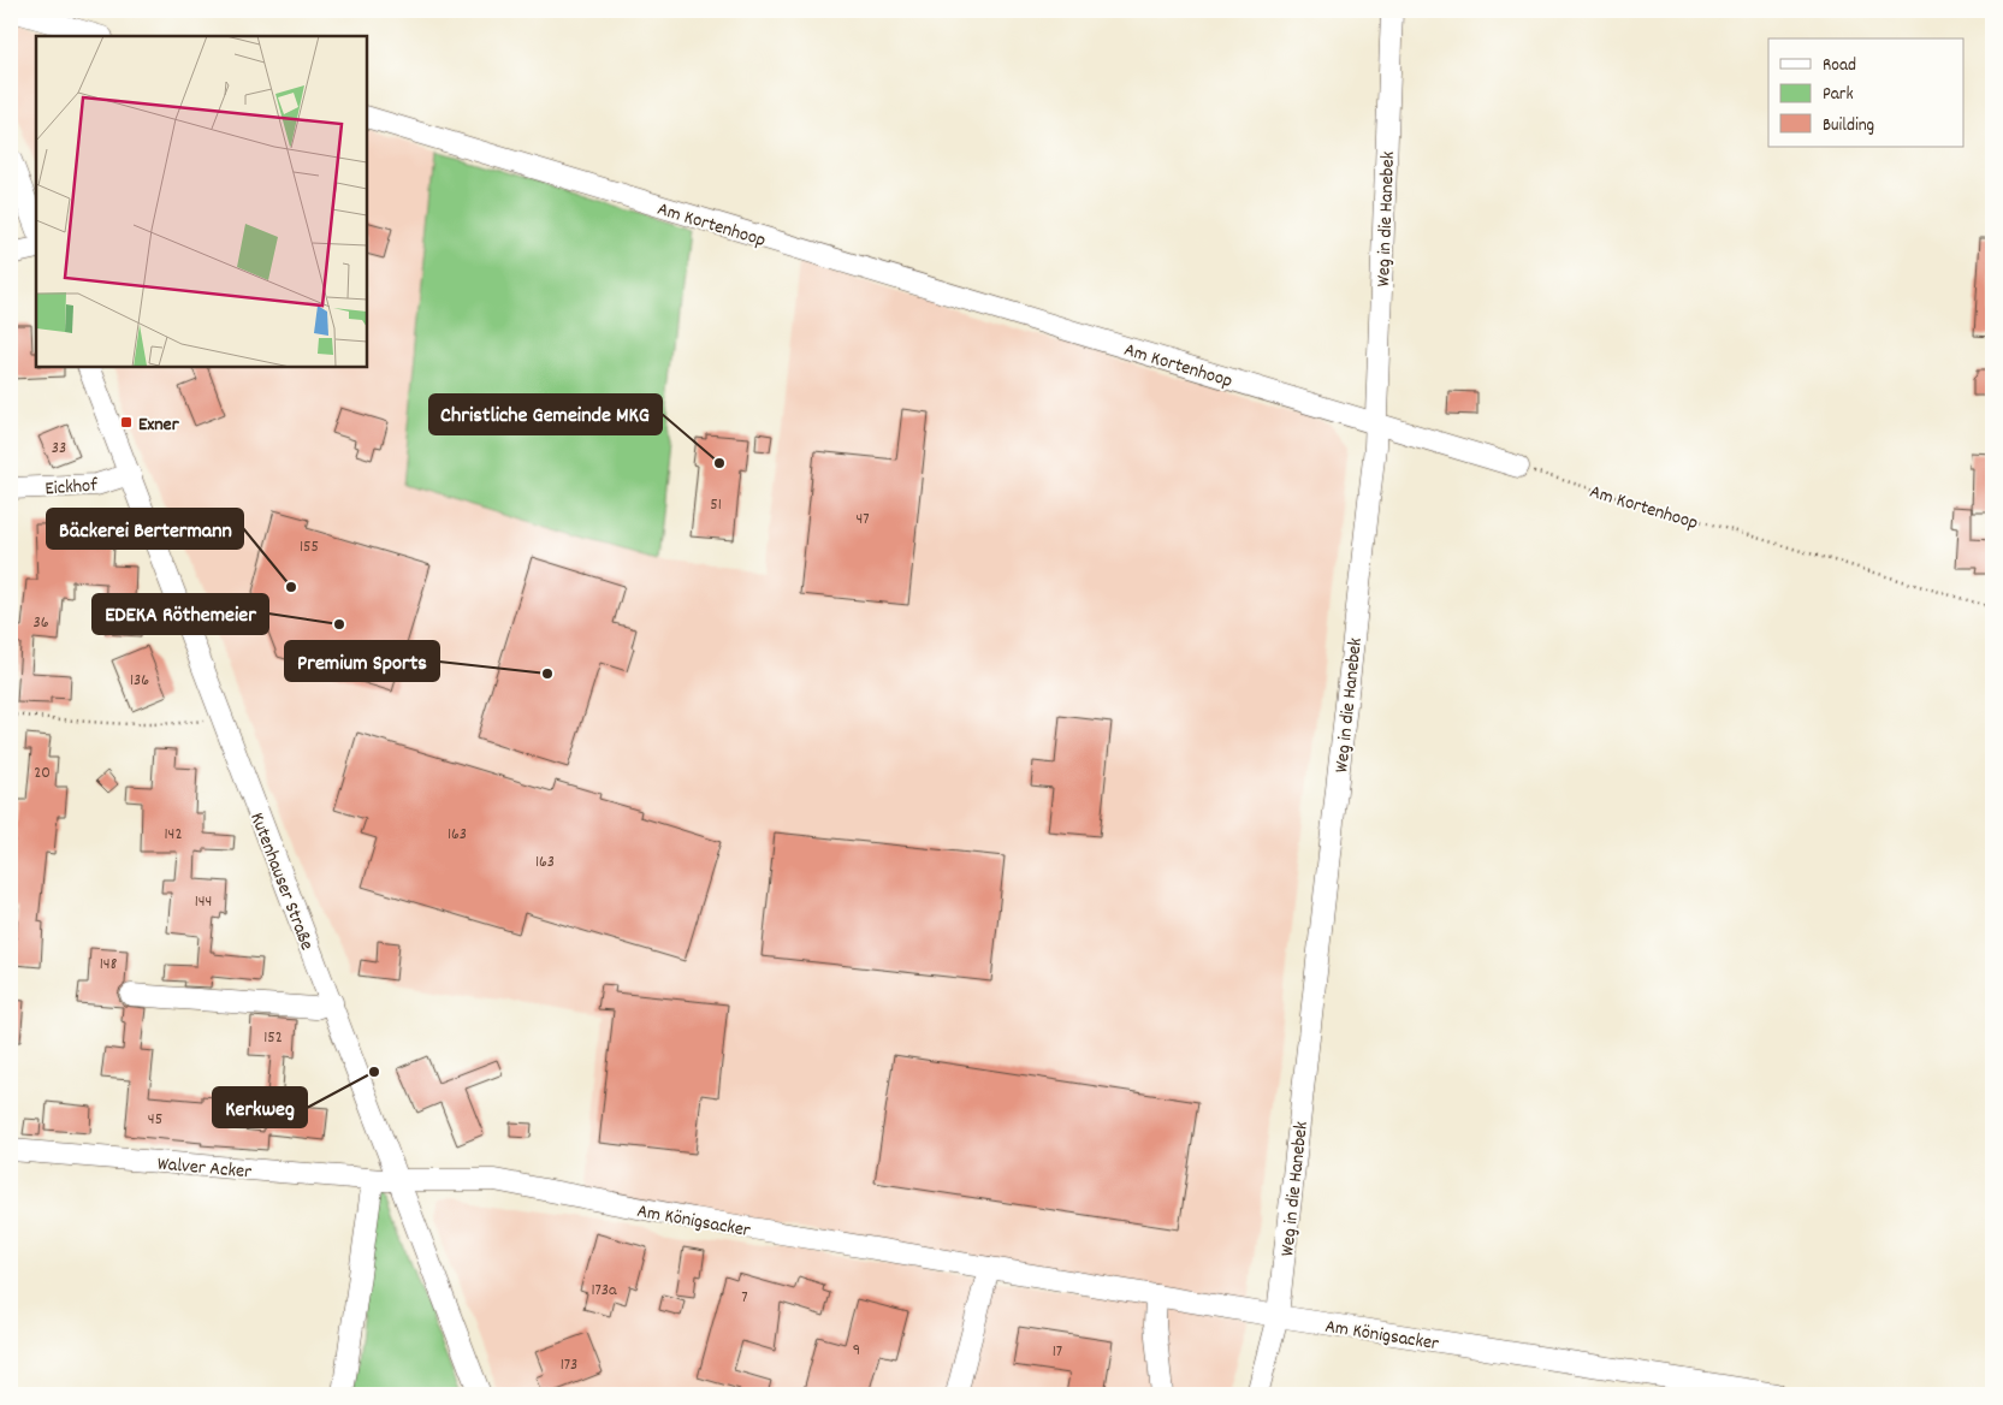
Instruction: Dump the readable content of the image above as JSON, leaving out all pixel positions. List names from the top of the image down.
{
  "streets": {
    "street": [
      "Weg in die Hanebek",
      "Am Kortenhoop",
      "Eickhof",
      "Kutenhauser Straße",
      "Walver Acker",
      "Am Königsacker"
    ]
  },
  "crossings": [
    ["Weg in die Hanebek", "Am Kortenhoop"],
    ["Weg in die Hanebek", "Am Königsacker"],
    ["Eickhof", "Kutenhauser Straße"],
    ["Kutenhauser Straße", "Walver Acker"],
    ["Kutenhauser Straße", "Am Königsacker"],
    ["Walver Acker", "Am Königsacker"]
  ],
  "places": {
    "transit": ["Exner"],
    "other": [
      "Christliche Gemeinde MKG",
      "Bäckerei Bertermann",
      "EDEKA Röthemeier",
      "Premium Sports",
      "Kerkweg"
    ]
  },
  "house_numbers": [
    "33",
    "51",
    "47",
    "155",
    "36",
    "136",
    "20",
    "142",
    "163",
    "163",
    "144",
    "148",
    "152",
    "45",
    "173a",
    "7",
    "9",
    "17",
    "173"
  ],
  "legend": ["Road", "Park", "Building"]
}
